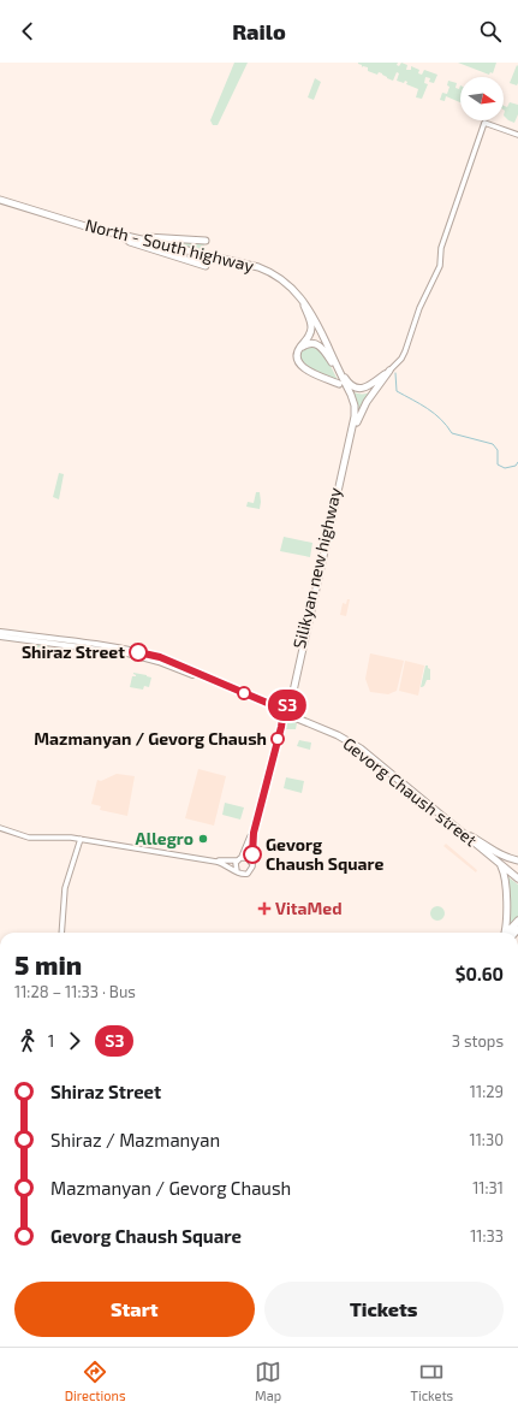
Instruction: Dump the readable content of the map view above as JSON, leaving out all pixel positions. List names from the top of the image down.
{
  "streets": {
    "highway": ["North - South highway", "Silikyan new highway", "Gevorg Chaush street"]
  },
  "crossings": [
    ["North - South highway", "Silikyan new highway"],
    ["Silikyan new highway", "Gevorg Chaush street"]
  ],
  "places": {
    "other": [
      "Shiraz Street",
      "Mazmanyan / Gevorg Chaush",
      "Allegro",
      "Gevorg Chaush Square"
    ],
    "health": ["VitaMed"]
  },
  "lines": ["bus line Տ3"],
  "north": "right",
  "page": {
    "header": "Railo",
    "on_map": "Տ3",
    "heading": ["5 min", "11:28 – 11:33 · Bus", "$0.60"],
    "legs": ["1", "Տ3", "3 stops"],
    "list": [
      {
        "name": "Shiraz Street",
        "value": "11:29"
      },
      {
        "name": "Shiraz / Mazmanyan",
        "value": "11:30"
      },
      {
        "name": "Mazmanyan / Gevorg Chaush",
        "value": "11:31"
      },
      {
        "name": "Gevorg Chaush Square",
        "value": "11:33"
      }
    ],
    "buttons": ["Start", "Tickets"],
    "tabs": ["Directions", "Map", "Tickets"]
  }
}
